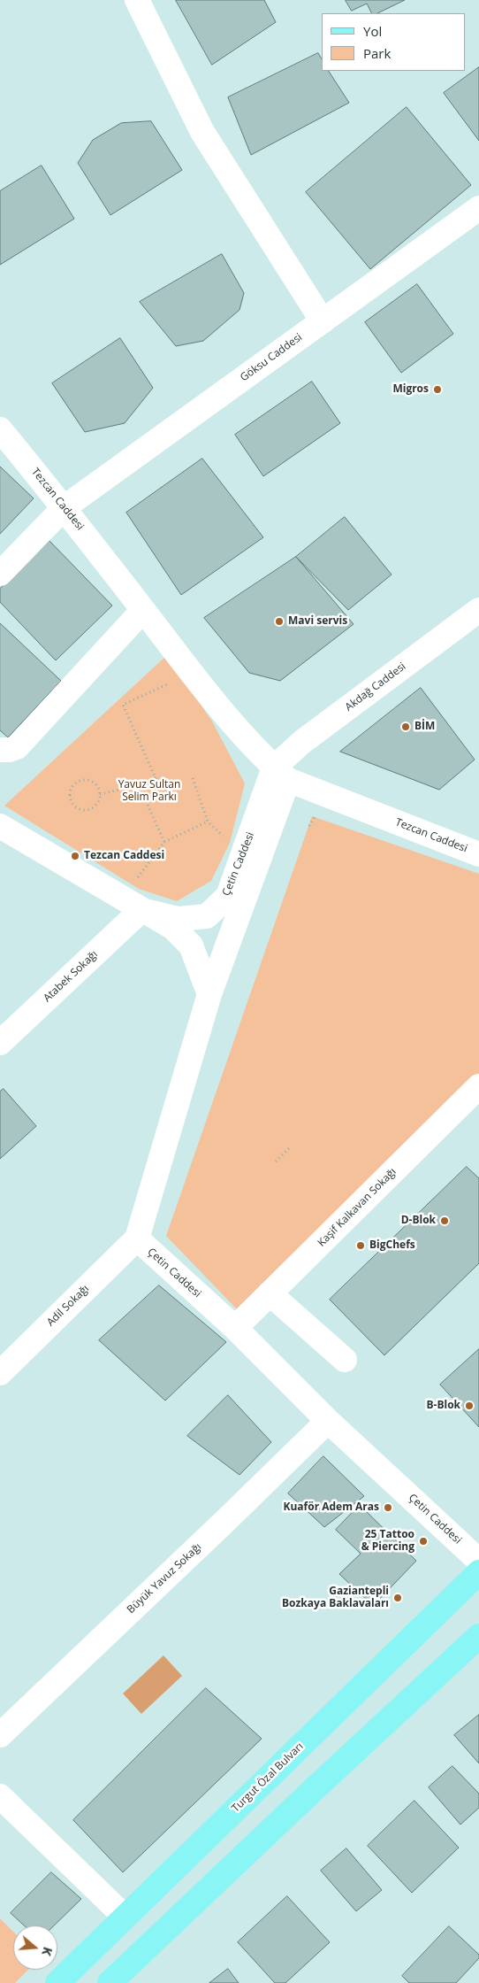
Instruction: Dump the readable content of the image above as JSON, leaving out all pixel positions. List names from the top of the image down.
{
  "streets": {
    "main road": ["Turgut Özal Bulvarı"],
    "street": [
      "Göksu Caddesi",
      "Tezcan Caddesi",
      "Akdağ Caddesi",
      "Çetin Caddesi",
      "Atabek Sokağı",
      "Kaşif Kalkavan Sokağı",
      "Adil Sokağı",
      "Büyük Yavuz Sokağı"
    ]
  },
  "crossings": [
    ["Göksu Caddesi", "Tezcan Caddesi"],
    ["Tezcan Caddesi", "Akdağ Caddesi"],
    ["Tezcan Caddesi", "Çetin Caddesi"],
    ["Akdağ Caddesi", "Çetin Caddesi"],
    ["Çetin Caddesi", "Atabek Sokağı"],
    ["Çetin Caddesi", "Kaşif Kalkavan Sokağı"],
    ["Çetin Caddesi", "Adil Sokağı"],
    ["Çetin Caddesi", "Büyük Yavuz Sokağı"]
  ],
  "parks": ["Yavuz Sultan Selim Parkı"],
  "places": [
    "Migros",
    "Mavi servis",
    "BİM",
    "Tezcan Caddesi",
    "D-Blok",
    "BigChefs",
    "B-Blok",
    "Kuaför Adem Aras",
    "25 Tattoo & Piercing",
    "Gaziantepli Bozkaya Baklavaları"
  ],
  "legend": ["Yol", "Park"],
  "north": "right"
}
